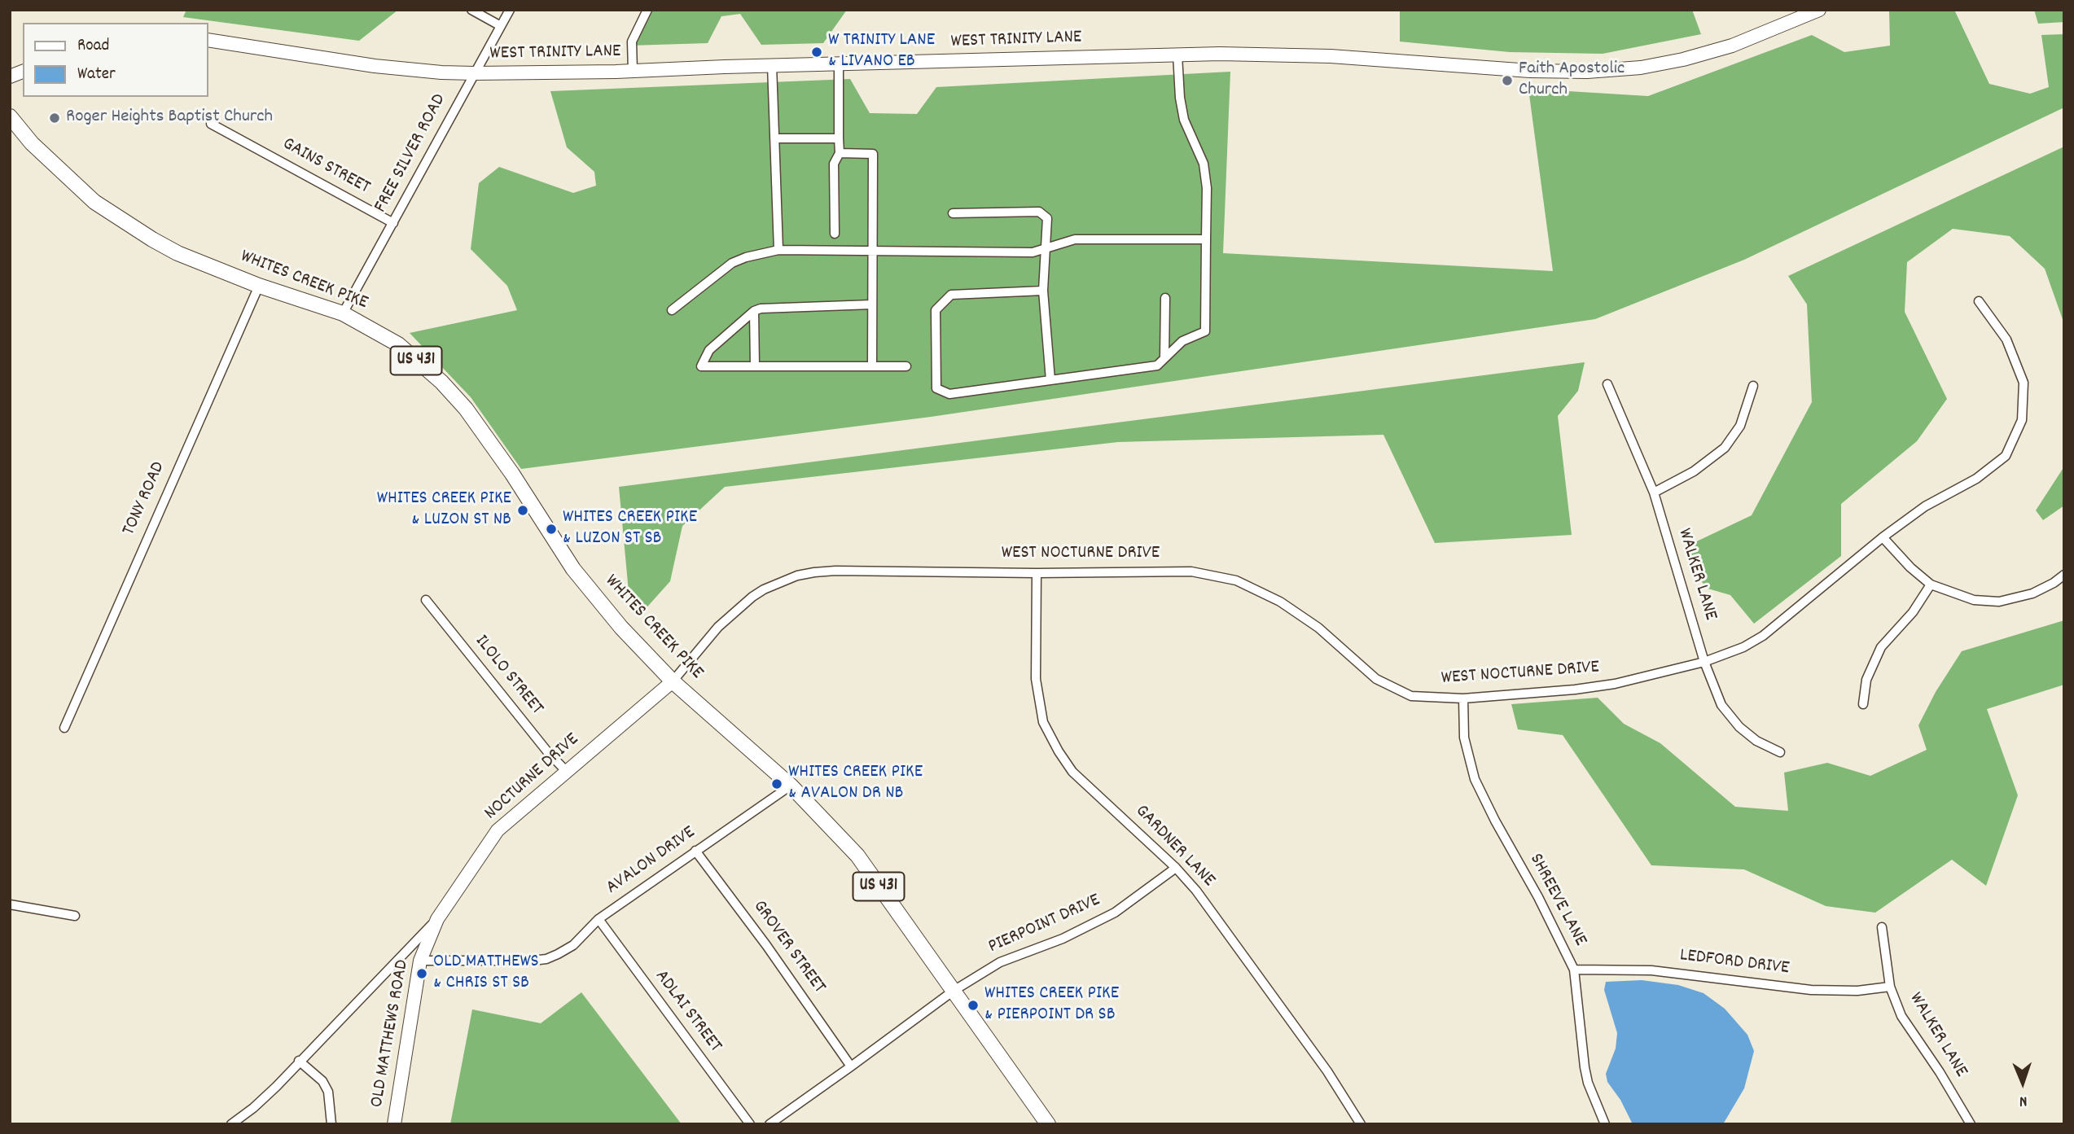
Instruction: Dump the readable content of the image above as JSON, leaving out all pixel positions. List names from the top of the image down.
{
  "streets": {
    "main road": [
      "WEST TRINITY LANE",
      "WHITES CREEK PIKE",
      "US 431",
      "NOCTURNE DRIVE",
      "OLD MATTHEWS ROAD"
    ],
    "street": [
      "FREE SILVER ROAD",
      "GAINS STREET",
      "TONY ROAD",
      "WEST NOCTURNE DRIVE",
      "WALKER LANE",
      "ILOLO STREET",
      "GARDNER LANE",
      "AVALON DRIVE",
      "SHREEVE LANE",
      "PIERPOINT DRIVE",
      "GROVER STREET",
      "LEDFORD DRIVE",
      "ADLAI STREET"
    ]
  },
  "crossings": [
    ["WEST TRINITY LANE", "FREE SILVER ROAD"],
    ["FREE SILVER ROAD", "GAINS STREET"],
    ["FREE SILVER ROAD", "WHITES CREEK PIKE"],
    ["WHITES CREEK PIKE", "TONY ROAD"],
    ["WHITES CREEK PIKE", "WEST NOCTURNE DRIVE"],
    ["WHITES CREEK PIKE", "NOCTURNE DRIVE"],
    ["WHITES CREEK PIKE", "AVALON DRIVE"],
    ["WHITES CREEK PIKE", "PIERPOINT DRIVE"],
    ["WEST NOCTURNE DRIVE", "WALKER LANE"],
    ["WEST NOCTURNE DRIVE", "NOCTURNE DRIVE"],
    ["WEST NOCTURNE DRIVE", "GARDNER LANE"],
    ["WEST NOCTURNE DRIVE", "SHREEVE LANE"],
    ["WALKER LANE", "LEDFORD DRIVE"],
    ["ILOLO STREET", "NOCTURNE DRIVE"],
    ["NOCTURNE DRIVE", "OLD MATTHEWS ROAD"],
    ["GARDNER LANE", "PIERPOINT DRIVE"],
    ["AVALON DRIVE", "GROVER STREET"],
    ["AVALON DRIVE", "ADLAI STREET"],
    ["AVALON DRIVE", "OLD MATTHEWS ROAD"],
    ["SHREEVE LANE", "LEDFORD DRIVE"],
    ["PIERPOINT DRIVE", "GROVER STREET"]
  ],
  "places": [
    "W TRINITY LANE & LIVANO EB",
    "Faith Apostolic Church",
    "Roger Heights Baptist Church",
    "WHITES CREEK PIKE & LUZON ST NB",
    "WHITES CREEK PIKE & LUZON ST SB",
    "WHITES CREEK PIKE & AVALON DR NB",
    "OLD MATTHEWS & CHRIS ST SB",
    "WHITES CREEK PIKE & PIERPOINT DR SB"
  ],
  "legend": ["Road", "Water"],
  "north": "bottom"
}
